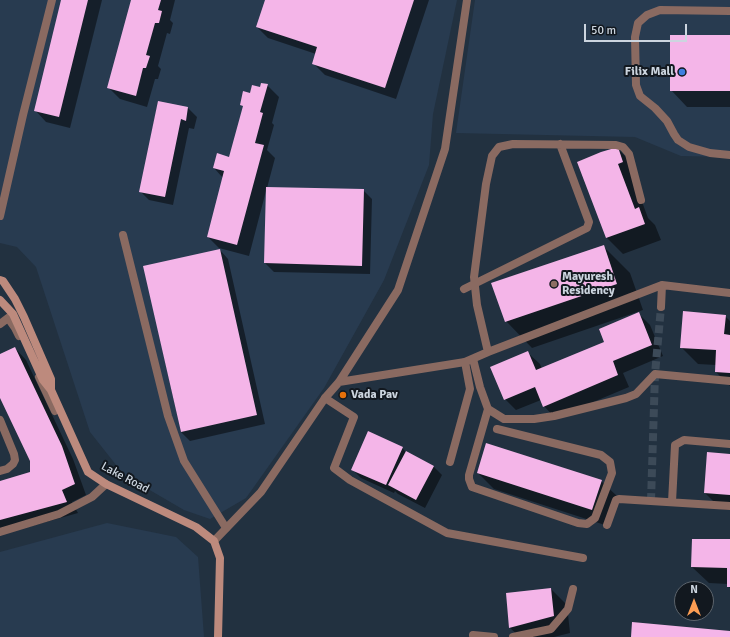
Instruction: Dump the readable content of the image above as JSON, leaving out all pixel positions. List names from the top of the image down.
{
  "streets": {
    "street": ["Lake Road"]
  },
  "places": ["Filix Mall", "Mayuresh Residency", "Vada Pav"],
  "scale_bar": "50 m",
  "north": "top"
}
